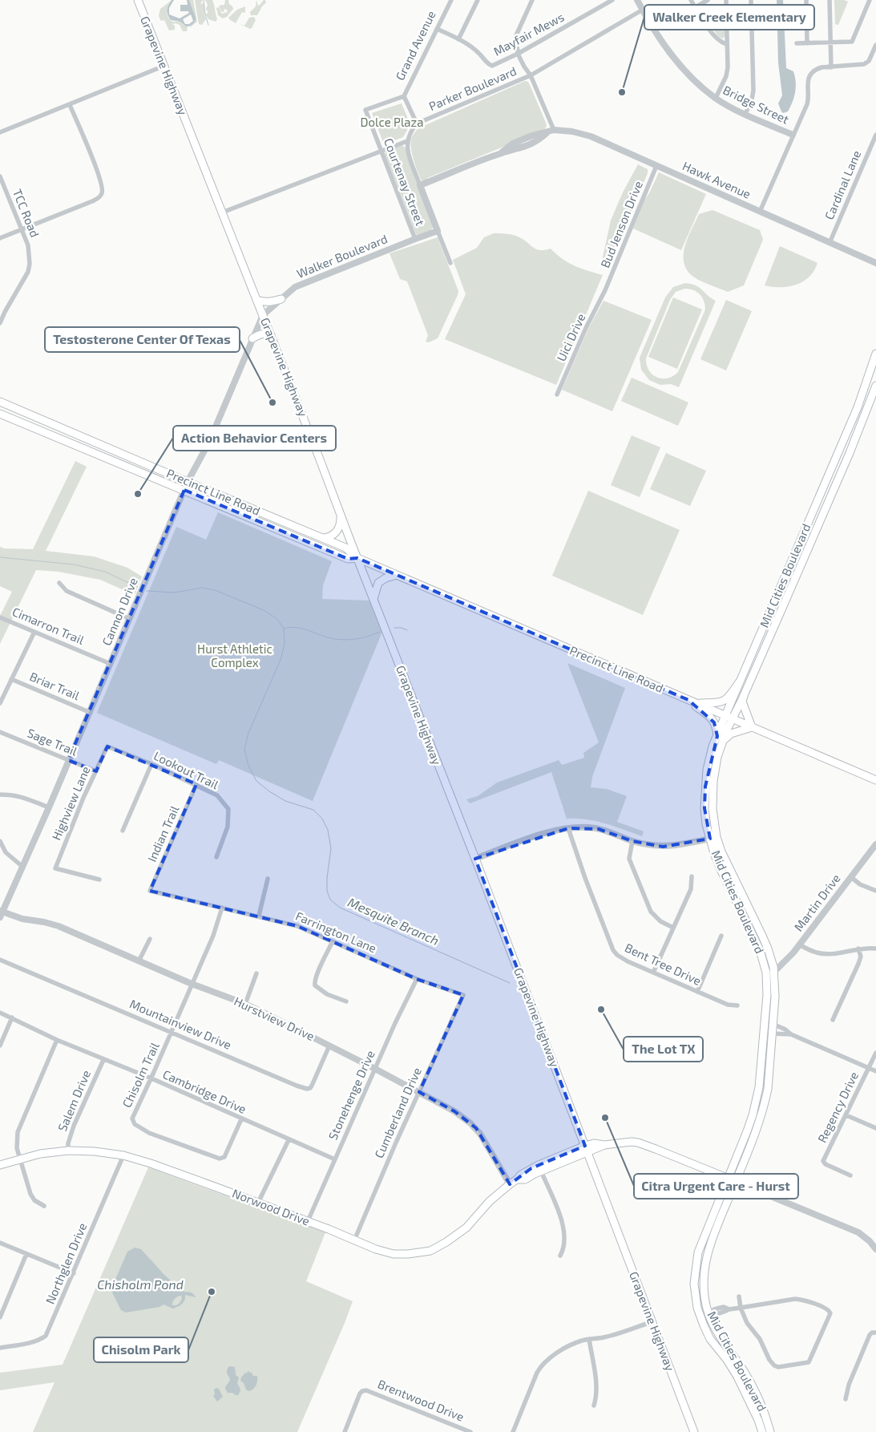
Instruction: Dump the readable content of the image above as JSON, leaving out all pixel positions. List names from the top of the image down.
{
  "streets": {
    "main road": [
      "Grapevine Highway",
      "Precinct Line Road",
      "Mid Cities Boulevard",
      "Norwood Drive"
    ],
    "street": [
      "Mayfair Mews",
      "Grand Avenue",
      "Parker Boulevard",
      "Bridge Street",
      "Hawk Avenue",
      "Courtenay Street",
      "Cardinal Lane",
      "TCC Road",
      "Bud Jenson Drive",
      "Walker Boulevard",
      "Uici Drive",
      "Cannon Drive",
      "Cimarron Trail",
      "Briar Trail",
      "Sage Trail",
      "Lookout Trail",
      "Highview Lane",
      "Indian Trail",
      "Martin Drive",
      "Farrington Lane",
      "Bent Tree Drive",
      "Hurstview Drive",
      "Mountainview Drive",
      "Chisolm Trail",
      "Cambridge Drive",
      "Stonehenge Drive",
      "Salem Drive",
      "Regency Drive",
      "Cumberland Drive",
      "Northglen Drive",
      "Brentwood Drive"
    ]
  },
  "crossings": [
    ["Mayfair Mews", "Grand Avenue"],
    ["Grand Avenue", "Parker Boulevard"],
    ["Grand Avenue", "Courtenay Street"],
    ["Grapevine Highway", "Walker Boulevard"],
    ["Grapevine Highway", "Precinct Line Road"],
    ["Grapevine Highway", "Cannon Drive"],
    ["Grapevine Highway", "Norwood Drive"],
    ["Parker Boulevard", "Bridge Street"],
    ["Hawk Avenue", "Cardinal Lane"],
    ["Hawk Avenue", "Bud Jenson Drive"],
    ["Courtenay Street", "Walker Boulevard"],
    ["Bud Jenson Drive", "Uici Drive"],
    ["Walker Boulevard", "Cannon Drive"],
    ["Precinct Line Road", "Mid Cities Boulevard"],
    ["Precinct Line Road", "Cannon Drive"],
    ["Mid Cities Boulevard", "Martin Drive"],
    ["Cannon Drive", "Cimarron Trail"],
    ["Cannon Drive", "Briar Trail"],
    ["Cannon Drive", "Sage Trail"],
    ["Cannon Drive", "Hurstview Drive"],
    ["Sage Trail", "Highview Lane"],
    ["Lookout Trail", "Highview Lane"],
    ["Lookout Trail", "Indian Trail"],
    ["Indian Trail", "Farrington Lane"],
    ["Farrington Lane", "Chisolm Trail"],
    ["Farrington Lane", "Stonehenge Drive"],
    ["Farrington Lane", "Cumberland Drive"],
    ["Hurstview Drive", "Mountainview Drive"],
    ["Hurstview Drive", "Chisolm Trail"],
    ["Hurstview Drive", "Stonehenge Drive"],
    ["Hurstview Drive", "Cumberland Drive"],
    ["Hurstview Drive", "Norwood Drive"],
    ["Mountainview Drive", "Chisolm Trail"],
    ["Chisolm Trail", "Cambridge Drive"],
    ["Cambridge Drive", "Stonehenge Drive"],
    ["Cambridge Drive", "Salem Drive"],
    ["Stonehenge Drive", "Norwood Drive"],
    ["Salem Drive", "Norwood Drive"],
    ["Cumberland Drive", "Norwood Drive"],
    ["Norwood Drive", "Northglen Drive"]
  ],
  "water": ["Mesquite Branch", "Chisholm Pond"],
  "parks": ["Dolce Plaza", "Hurst Athletic Complex"],
  "places": [
    "Walker Creek Elementary",
    "Testosterone Center Of Texas",
    "Action Behavior Centers",
    "The Lot TX",
    "Citra Urgent Care - Hurst",
    "Chisolm Park"
  ]
}
